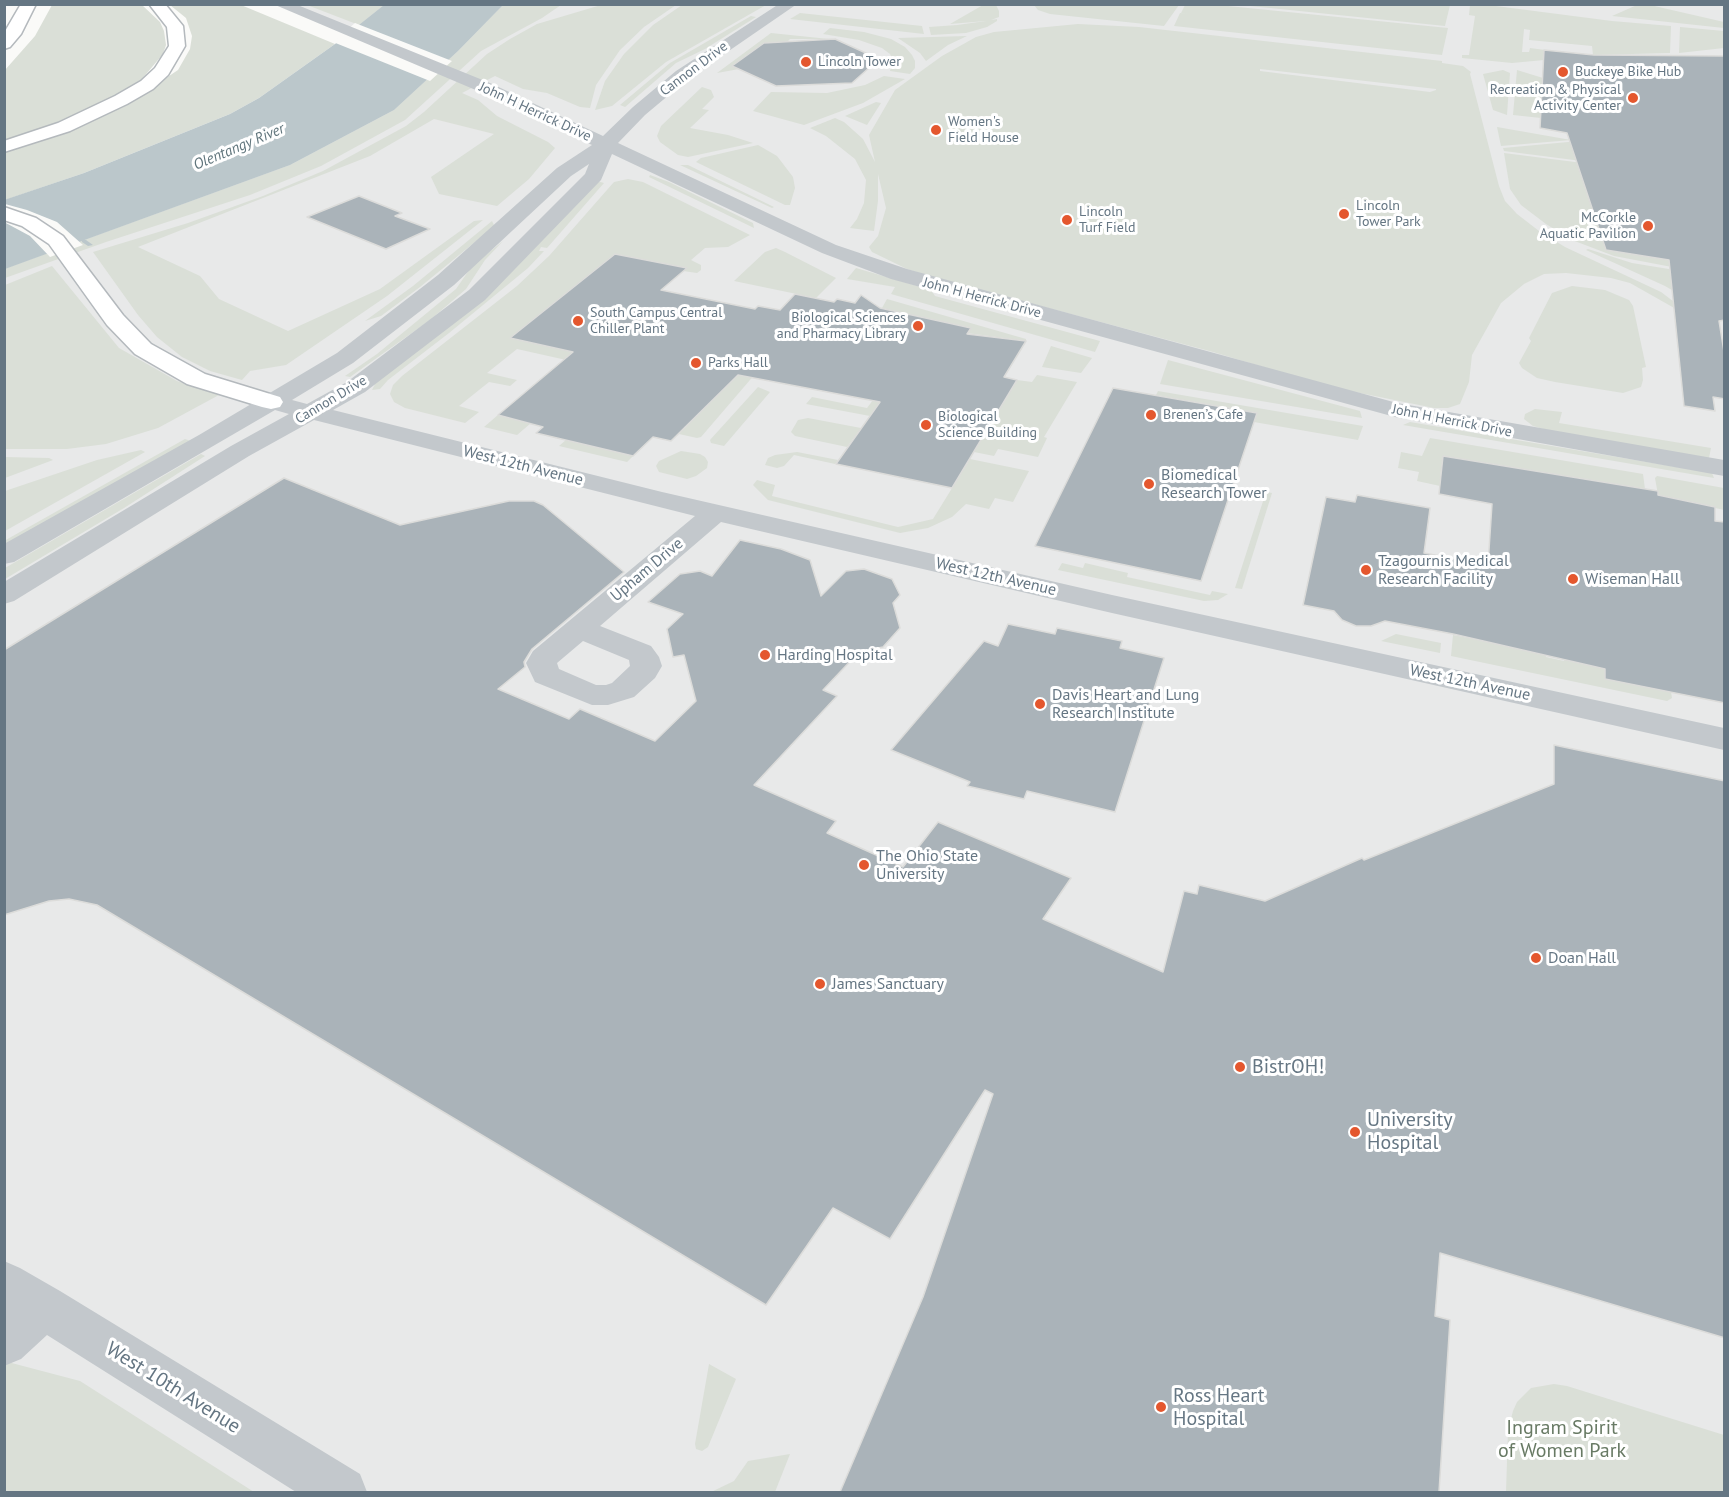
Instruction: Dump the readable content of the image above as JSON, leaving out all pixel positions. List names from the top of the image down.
{
  "streets": {
    "street": [
      "Cannon Drive",
      "John H Herrick Drive",
      "West 12th Avenue",
      "Upham Drive",
      "West 10th Avenue"
    ]
  },
  "crossings": [
    ["Cannon Drive", "John H Herrick Drive"],
    ["Cannon Drive", "West 12th Avenue"],
    ["West 12th Avenue", "Upham Drive"]
  ],
  "water": ["Olentangy River"],
  "parks": ["Ingram Spirit of Women Park"],
  "places": [
    "Lincoln Tower",
    "Buckeye Bike Hub",
    "Recreation & Physical Activity Center",
    "Women's Field House",
    "Lincoln Tower Park",
    "Lincoln Turf Field",
    "McCorkle Aquatic Pavilion",
    "South Campus Central Chiller Plant",
    "Biological Sciences and Pharmacy Library",
    "Parks Hall",
    "Brenen’s Cafe",
    "Biological Science Building",
    "Biomedical Research Tower",
    "Tzagournis Medical Research Facility",
    "Wiseman Hall",
    "Harding Hospital",
    "Davis Heart and Lung Research Institute",
    "The Ohio State University",
    "Doan Hall",
    "James Sanctuary",
    "BistrOH!",
    "University Hospital",
    "Ross Heart Hospital"
  ]
}
